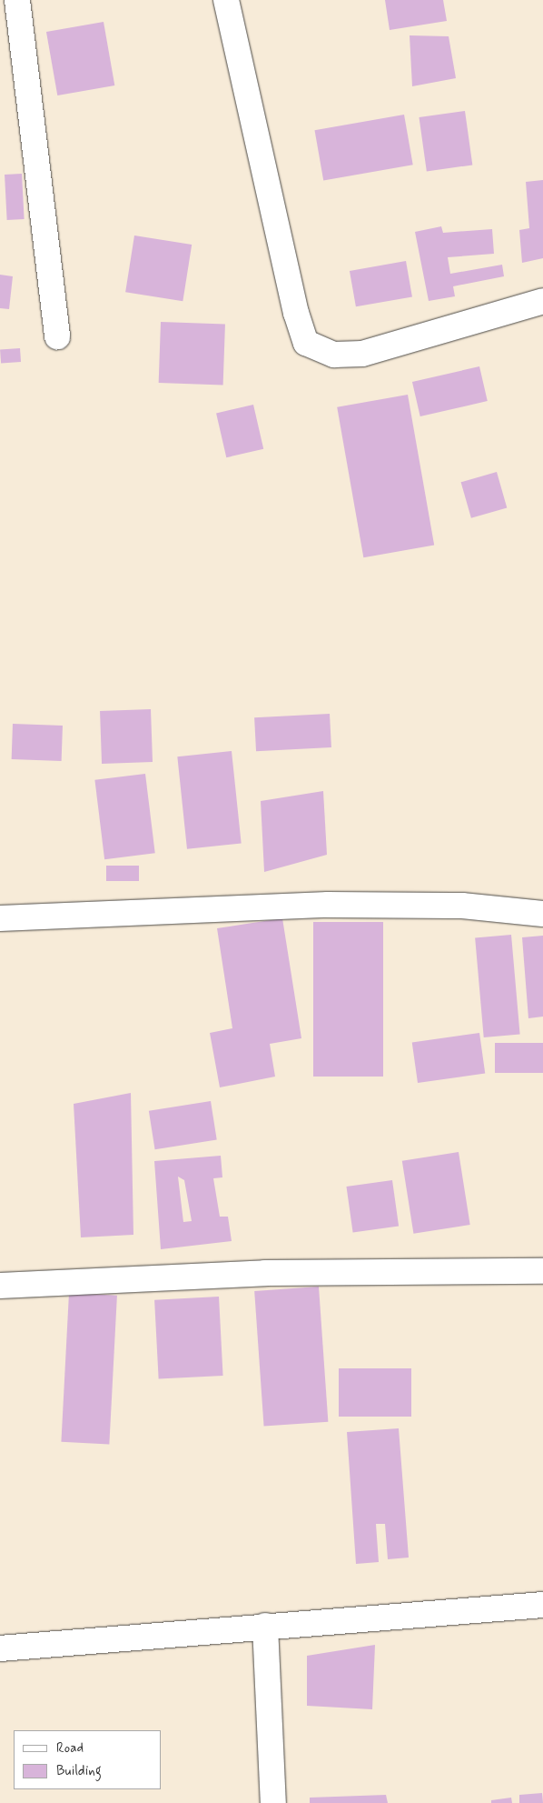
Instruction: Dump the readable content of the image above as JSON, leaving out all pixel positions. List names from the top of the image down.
{
  "legend": ["Road", "Building"]
}
